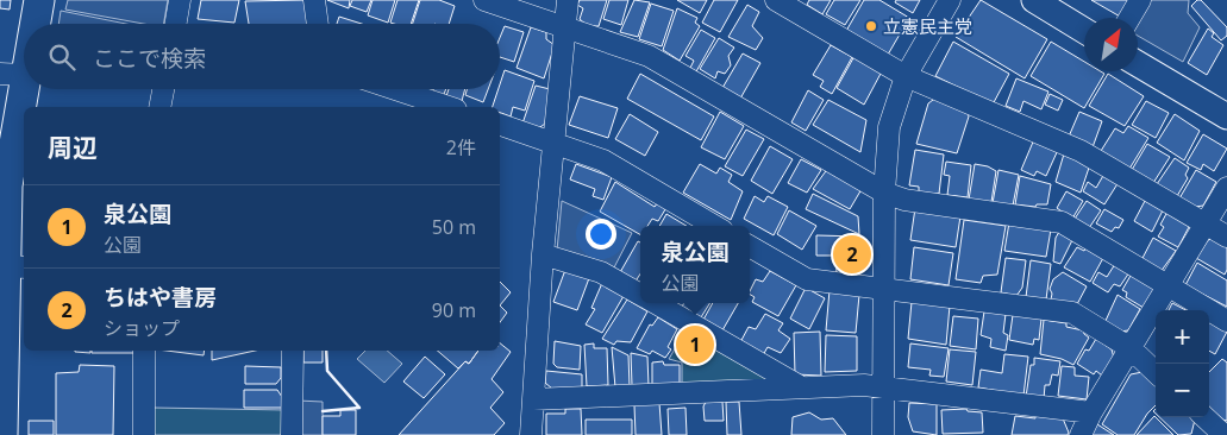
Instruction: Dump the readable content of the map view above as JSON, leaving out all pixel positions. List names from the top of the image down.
{
  "places": ["立憲民主党"],
  "north": "top right",
  "page": {
    "search": "ここで検索",
    "heading": ["周辺", "2件"],
    "list": [
      {
        "mark": "1",
        "name": "泉公園",
        "note": "公園",
        "value": "50 m"
      },
      {
        "mark": "2",
        "name": "ちはや書房",
        "note": "ショップ",
        "value": "90 m"
      }
    ],
    "popup": ["泉公園", "公園"],
    "pins": ["2", "1"],
    "map_buttons": ["+", "−"]
  }
}
